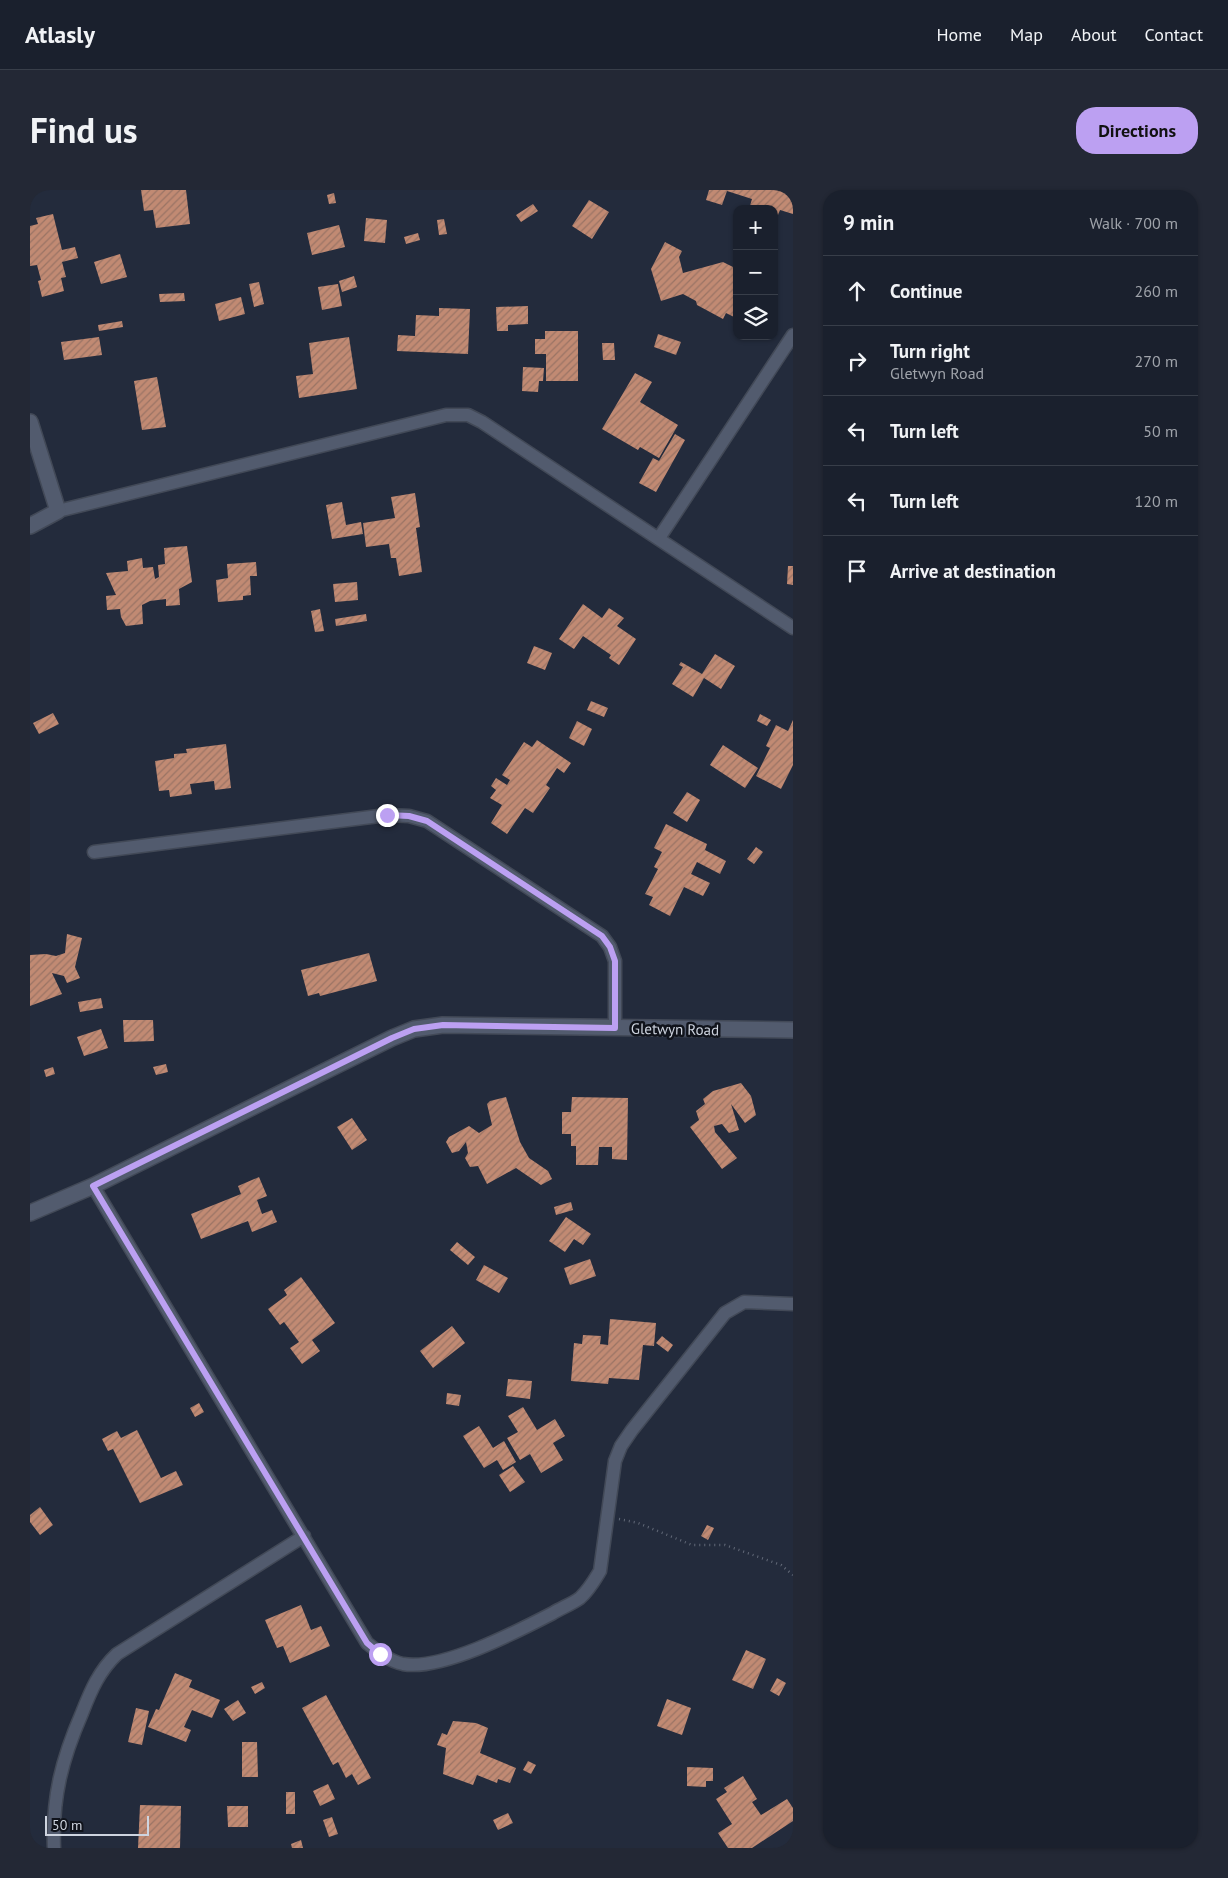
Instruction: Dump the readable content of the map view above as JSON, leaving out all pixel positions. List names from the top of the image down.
{
  "streets": {
    "street": ["Gletwyn Road"]
  },
  "scale_bar": "50 m",
  "page": {
    "header": "Atlasly",
    "nav": [
      "Home",
      "Map",
      "About",
      "Contact"
    ],
    "title": "Find us",
    "buttons": "Directions",
    "heading": ["9 min", "Walk · 700 m"],
    "map_buttons": ["+", "−"],
    "list": [
      ["Continue", "260 m"],
      ["Turn right", "Gletwyn Road", "270 m"],
      ["Turn left", "50 m"],
      ["Turn left", "120 m"],
      "Arrive at destination"
    ],
    "scale": "50 m"
  }
}
